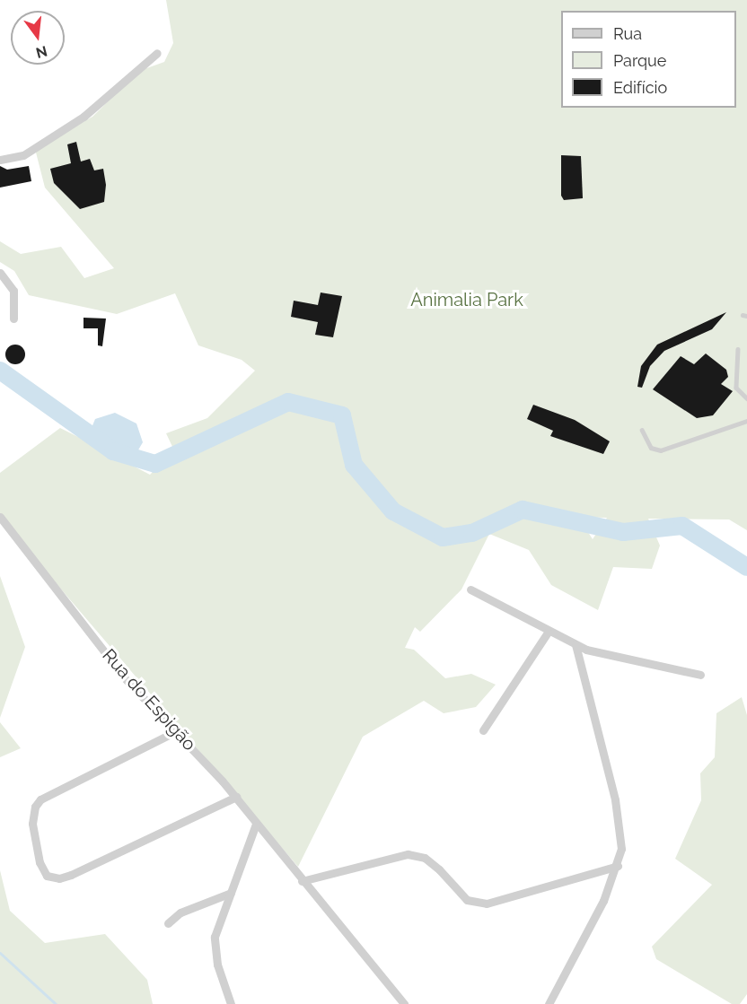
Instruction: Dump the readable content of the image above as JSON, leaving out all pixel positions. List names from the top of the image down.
{
  "streets": {
    "street": ["Rua do Espigão"]
  },
  "parks": ["Animalia Park"],
  "legend": ["Rua", "Parque", "Edifício"],
  "north": "bottom"
}
